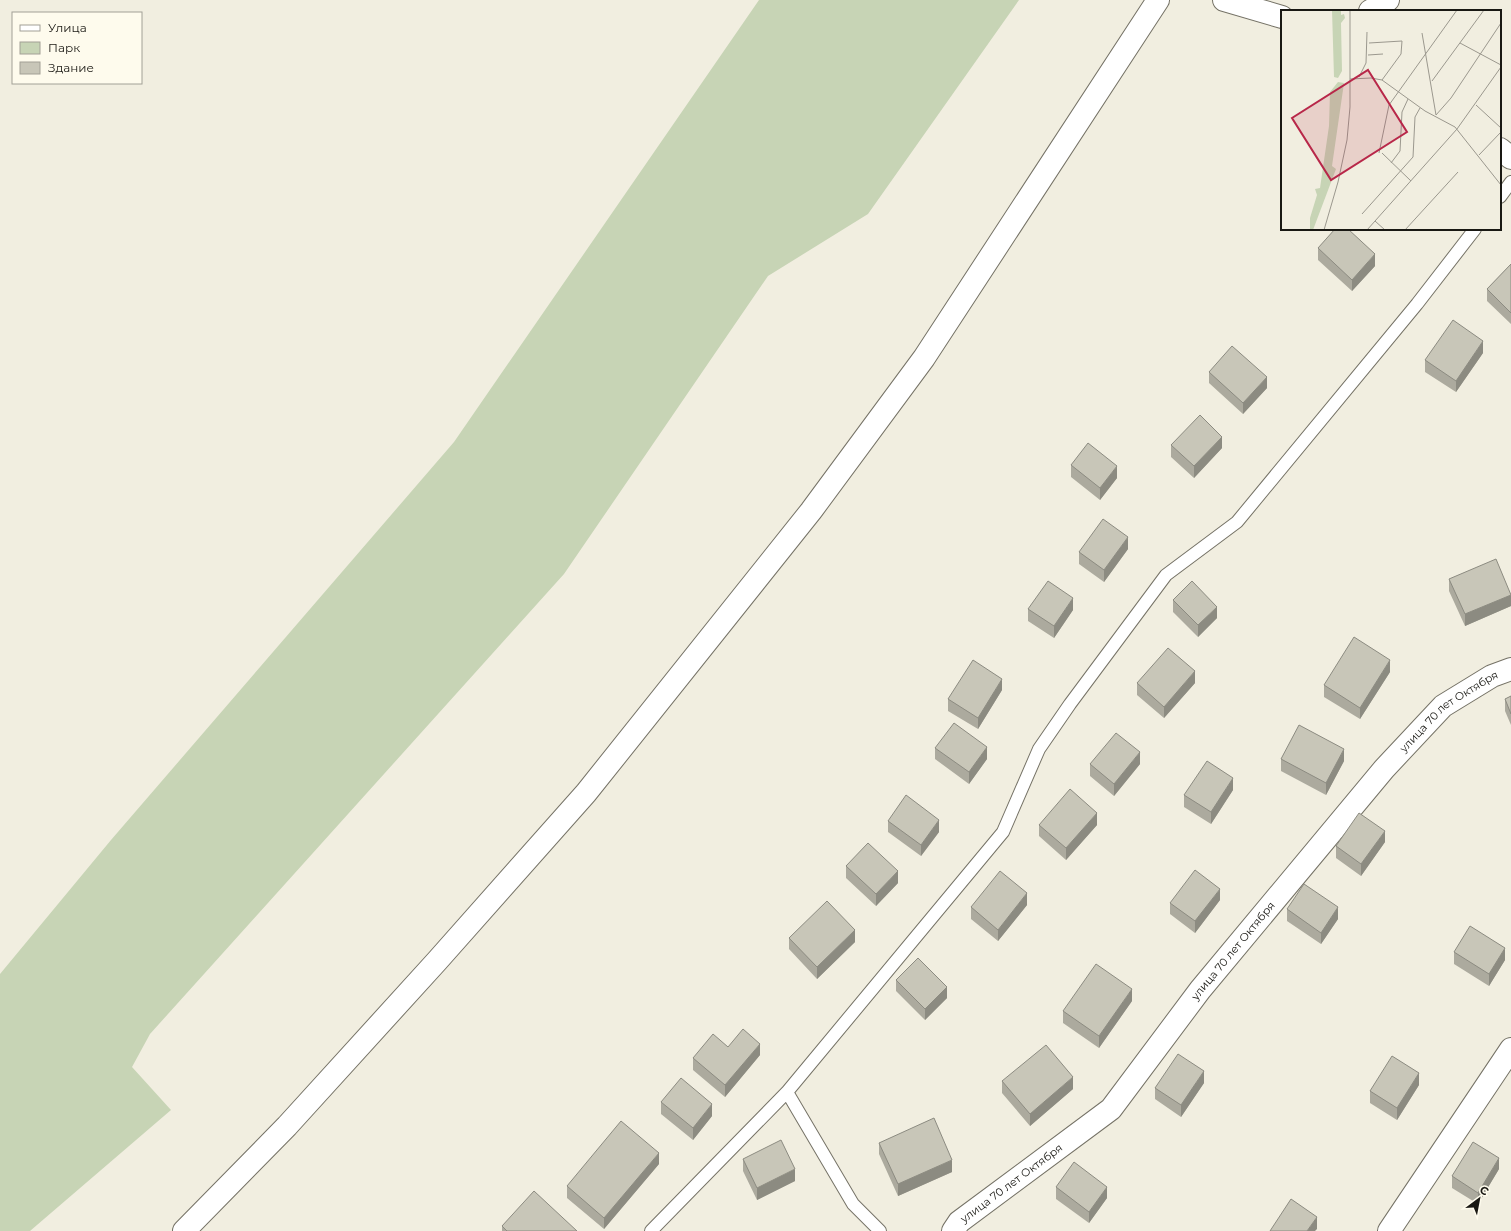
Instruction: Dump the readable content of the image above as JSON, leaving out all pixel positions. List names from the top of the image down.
{
  "streets": {
    "main road": ["улица 70 лет Октября"]
  },
  "legend": ["Улица", "Парк", "Здание"],
  "north": "top right"
}
